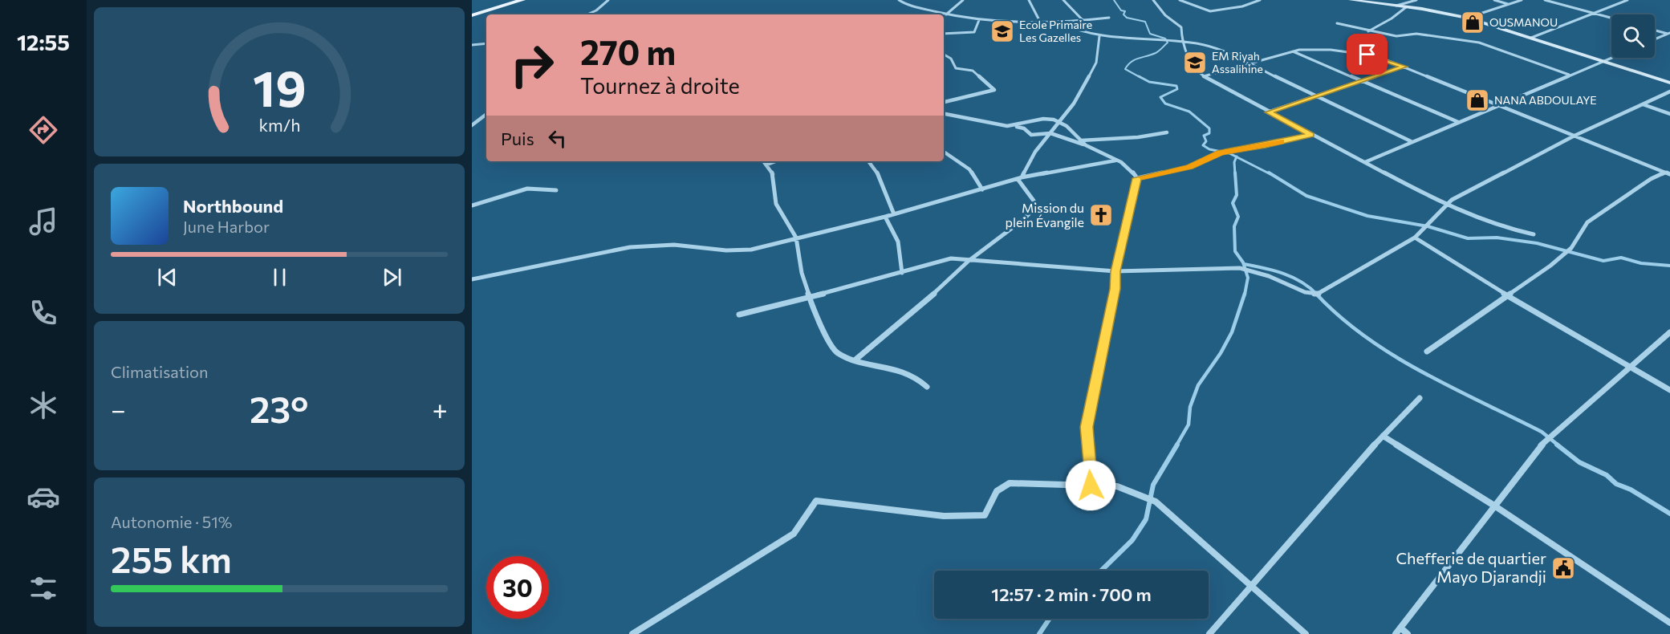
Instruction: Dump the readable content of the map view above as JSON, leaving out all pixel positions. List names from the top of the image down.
{
  "places": {
    "shop": ["OUSMANOU", "NANA ABDOULAYE"],
    "school or university": ["Ecole Primaire Les Gazelles", "EM Riyah Assalihine"],
    "church": ["Mission du plein Évangile"],
    "public building": ["Chefferie de quartier Mayo Djarandji"]
  },
  "page": {
    "tabs": "12:55",
    "turn": ["270 m", "Tournez à droite"],
    "then": "Puis",
    "song": ["Northbound", "June Harbor"],
    "tile": [
      "Climatisation",
      ["Autonomie · 51%", "255 km"]
    ],
    "heat": ["−", "23°", "+"],
    "limit": "30",
    "trip": "12:57 · 2 min · 700 m",
    "gauge": ["19", "km/h"]
  }
}
